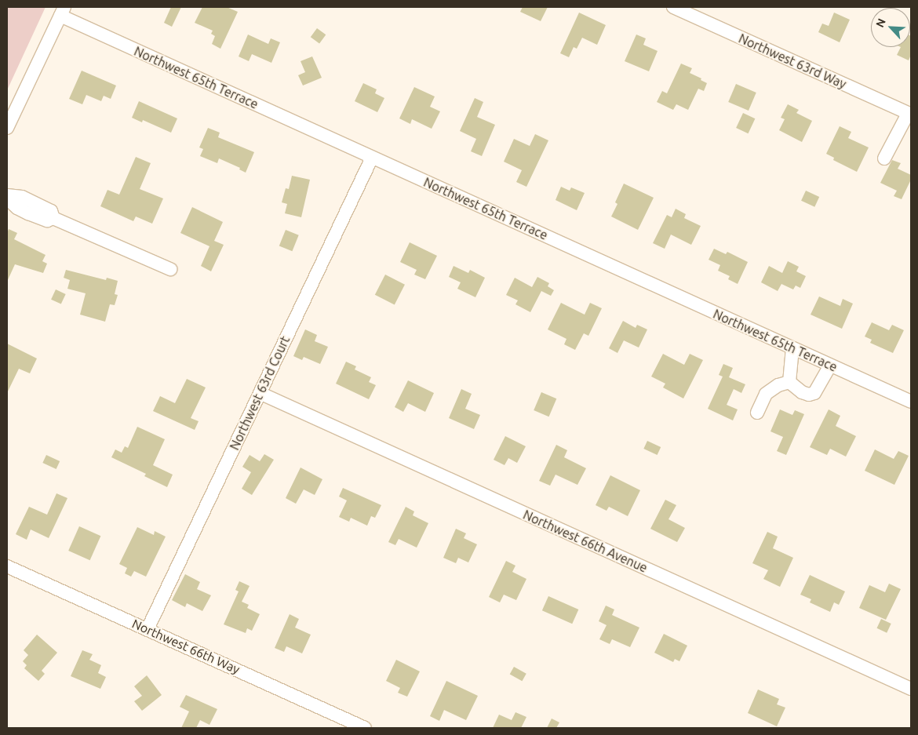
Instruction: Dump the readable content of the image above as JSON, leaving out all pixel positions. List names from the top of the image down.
{
  "streets": {
    "street": [
      "Northwest 63rd Way",
      "Northwest 65th Terrace",
      "Northwest 63rd Court",
      "Northwest 66th Avenue",
      "Northwest 66th Way"
    ]
  },
  "crossings": [
    ["Northwest 65th Terrace", "Northwest 63rd Court"],
    ["Northwest 63rd Court", "Northwest 66th Avenue"],
    ["Northwest 63rd Court", "Northwest 66th Way"]
  ],
  "north": "top left"
}
